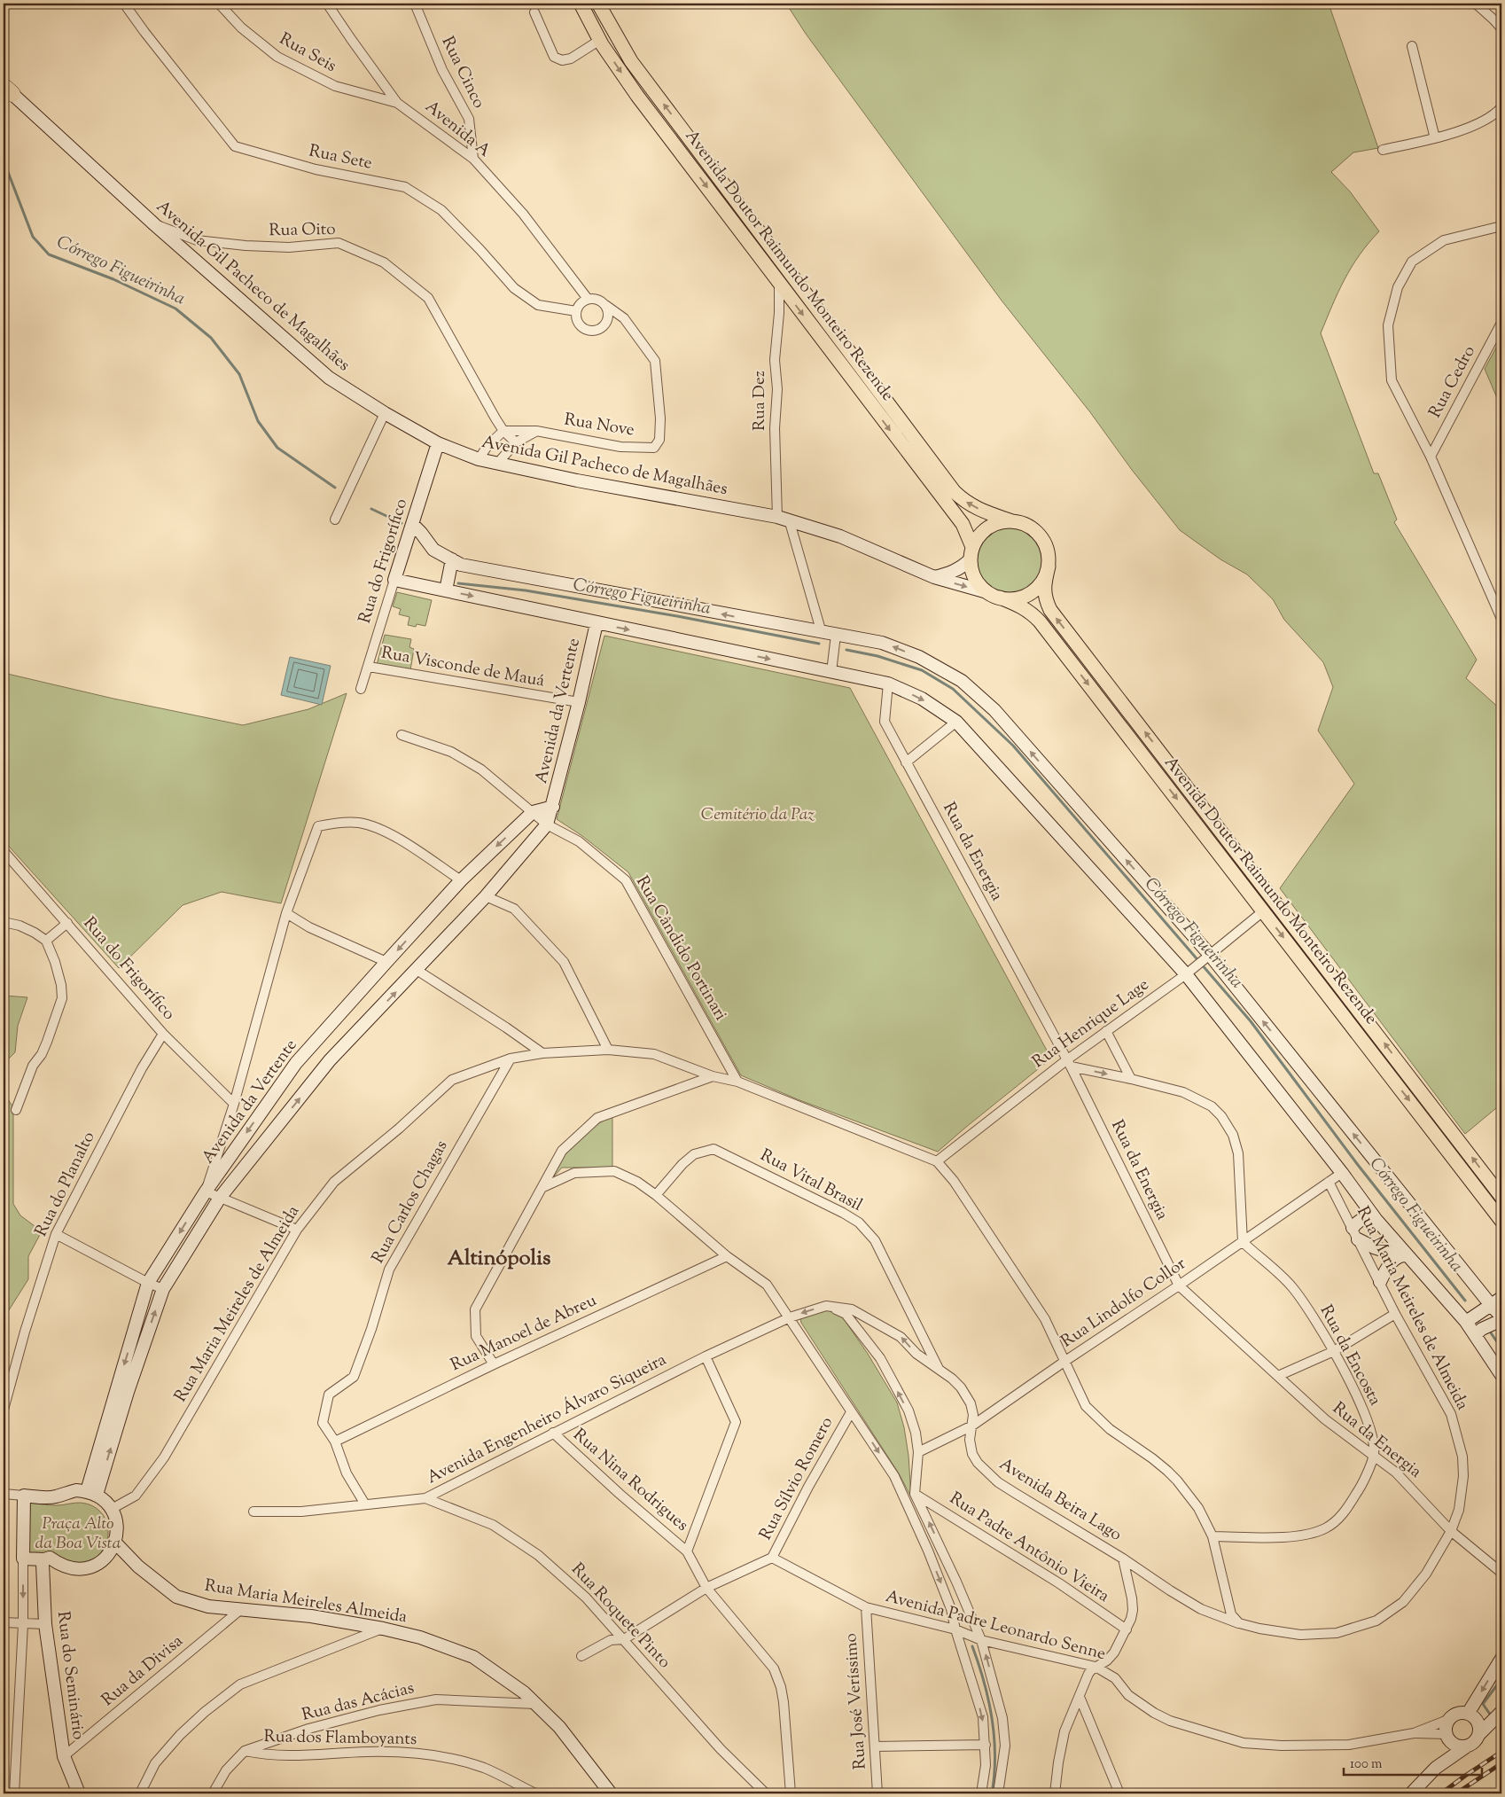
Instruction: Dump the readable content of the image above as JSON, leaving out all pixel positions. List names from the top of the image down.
{
  "streets": {
    "main road": ["Avenida Doutor Raimundo Monteiro Rezende"],
    "street": [
      "Rua Seis",
      "Rua Cinco",
      "Avenida A",
      "Rua Sete",
      "Rua Oito",
      "Avenida Gil Pacheco de Magalhães",
      "Rua Cedro",
      "Rua Dez",
      "Rua Nove",
      "Rua do Frigorífico",
      "Rua Visconde de Mauá",
      "Avenida da Vertente",
      "Rua da Energia",
      "Rua Cândido Portinari",
      "Rua Henrique Lage",
      "Rua Vital Brasil",
      "Rua do Planalto",
      "Rua Carlos Chagas",
      "Rua Lindolfo Collor",
      "Rua Maria Meireles de Almeida",
      "Rua Manoel de Abreu",
      "Rua da Encosta",
      "Avenida Engenheiro Álvaro Siqueira",
      "Rua Sílvio Romero",
      "Rua Nina Rodrigues",
      "Avenida Beira Lago",
      "Rua Padre Antônio Vieira",
      "Rua Maria Meireles Almeida",
      "Rua Roquete Pinto",
      "Avenida Padre Leonardo Senne",
      "Rua da Divisa",
      "Rua do Seminário",
      "Rua José Veríssimo",
      "Rua das Acácias",
      "Rua dos Flamboyants"
    ]
  },
  "crossings": [
    ["Rua Seis", "Avenida A"],
    ["Rua Cinco", "Avenida A"],
    ["Avenida A", "Rua Sete"],
    ["Avenida A", "Rua Nove"],
    ["Rua Sete", "Rua Nove"],
    ["Rua Oito", "Avenida Gil Pacheco de Magalhães"],
    ["Rua Oito", "Rua Nove"],
    ["Avenida Doutor Raimundo Monteiro Rezende", "Avenida Gil Pacheco de Magalhães"],
    ["Avenida Doutor Raimundo Monteiro Rezende", "Rua Dez"],
    ["Avenida Doutor Raimundo Monteiro Rezende", "Rua Henrique Lage"],
    ["Avenida Gil Pacheco de Magalhães", "Rua Dez"],
    ["Avenida Gil Pacheco de Magalhães", "Rua do Frigorífico"],
    ["Rua do Frigorífico", "Rua Visconde de Mauá"],
    ["Rua do Frigorífico", "Rua do Planalto"],
    ["Rua Visconde de Mauá", "Avenida da Vertente"],
    ["Avenida da Vertente", "Rua Cândido Portinari"],
    ["Rua da Energia", "Rua Henrique Lage"],
    ["Rua da Energia", "Rua Lindolfo Collor"],
    ["Rua da Energia", "Rua Maria Meireles de Almeida"],
    ["Rua da Energia", "Rua da Encosta"],
    ["Rua Cândido Portinari", "Rua Maria Meireles de Almeida"],
    ["Rua Henrique Lage", "Rua Maria Meireles de Almeida"],
    ["Rua Vital Brasil", "Avenida Beira Lago"],
    ["Rua Carlos Chagas", "Rua Maria Meireles de Almeida"],
    ["Rua Carlos Chagas", "Rua Manoel de Abreu"],
    ["Rua Carlos Chagas", "Avenida Engenheiro Álvaro Siqueira"],
    ["Rua Lindolfo Collor", "Rua Maria Meireles de Almeida"],
    ["Rua Lindolfo Collor", "Rua da Encosta"],
    ["Rua Lindolfo Collor", "Avenida Beira Lago"],
    ["Avenida Engenheiro Álvaro Siqueira", "Rua Nina Rodrigues"],
    ["Avenida Engenheiro Álvaro Siqueira", "Avenida Beira Lago"],
    ["Avenida Engenheiro Álvaro Siqueira", "Rua Roquete Pinto"],
    ["Rua Sílvio Romero", "Rua Roquete Pinto"],
    ["Rua Sílvio Romero", "Avenida Padre Leonardo Senne"],
    ["Avenida Beira Lago", "Rua Padre Antônio Vieira"],
    ["Avenida Beira Lago", "Avenida Padre Leonardo Senne"],
    ["Rua Maria Meireles Almeida", "Rua da Divisa"],
    ["Rua Maria Meireles Almeida", "Rua das Acácias"],
    ["Avenida Padre Leonardo Senne", "Rua José Veríssimo"],
    ["Rua da Divisa", "Rua do Seminário"],
    ["Rua das Acácias", "Rua dos Flamboyants"]
  ],
  "districts": ["Altinópolis"],
  "water": ["Córrego Figueirinha"],
  "parks": ["Cemitério da Paz", "Praça Alto da Boa Vista"],
  "scale_bar": "100 m"
}
